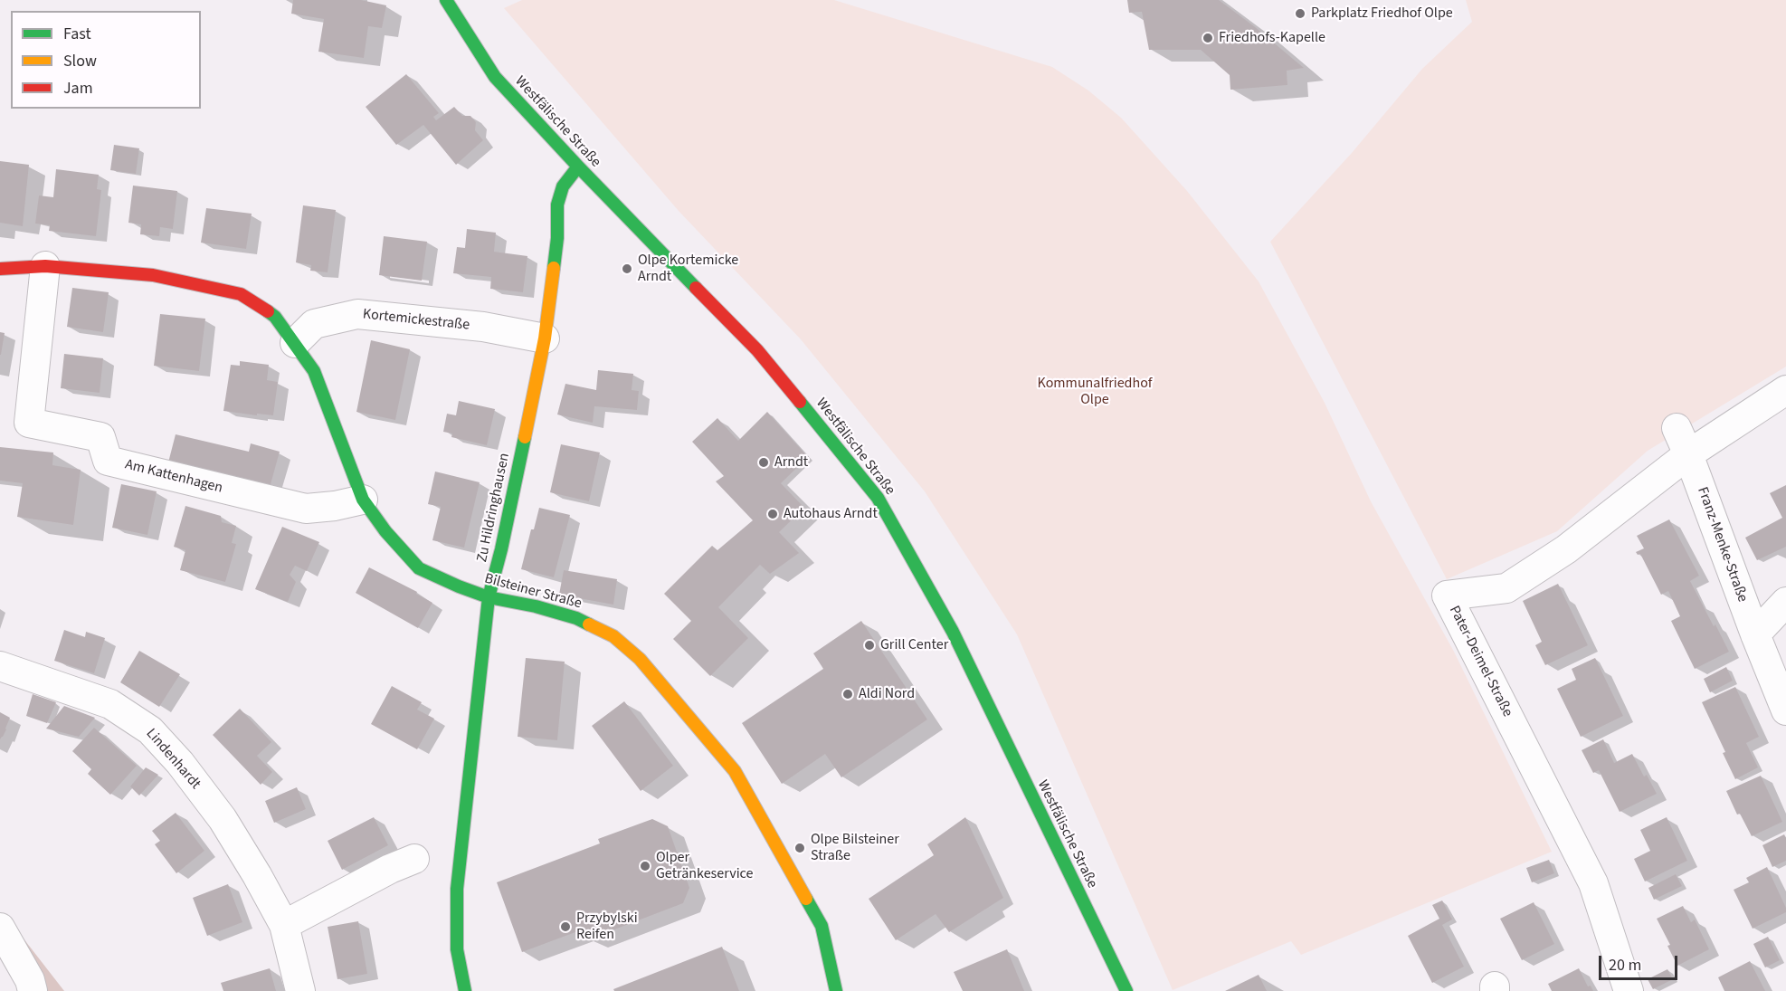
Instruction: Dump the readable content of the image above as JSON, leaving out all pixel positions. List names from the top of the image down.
{
  "streets": {
    "street": [
      "Westfälische Straße",
      "Kortemickestraße",
      "Am Kattenhagen",
      "Zu Hildringhausen",
      "Franz-Menke-Straße",
      "Bilsteiner Straße",
      "Pater-Deimel-Straße",
      "Lindenhardt"
    ]
  },
  "crossings": [
    ["Westfälische Straße", "Zu Hildringhausen"],
    ["Kortemickestraße", "Zu Hildringhausen"],
    ["Kortemickestraße", "Bilsteiner Straße"],
    ["Am Kattenhagen", "Bilsteiner Straße"],
    ["Zu Hildringhausen", "Bilsteiner Straße"],
    ["Franz-Menke-Straße", "Pater-Deimel-Straße"]
  ],
  "parks": ["Kommunalfriedhof Olpe"],
  "places": [
    "Parkplatz Friedhof Olpe",
    "Friedhofs-Kapelle",
    "Olpe Kortemicke Arndt",
    "Arndt",
    "Autohaus Arndt",
    "Grill Center",
    "Aldi Nord",
    "Olpe Bilsteiner Straße",
    "Olper Getränkeservice",
    "Przybylski Reifen"
  ],
  "legend": ["Fast", "Slow", "Jam"],
  "scale_bar": "20 m"
}
